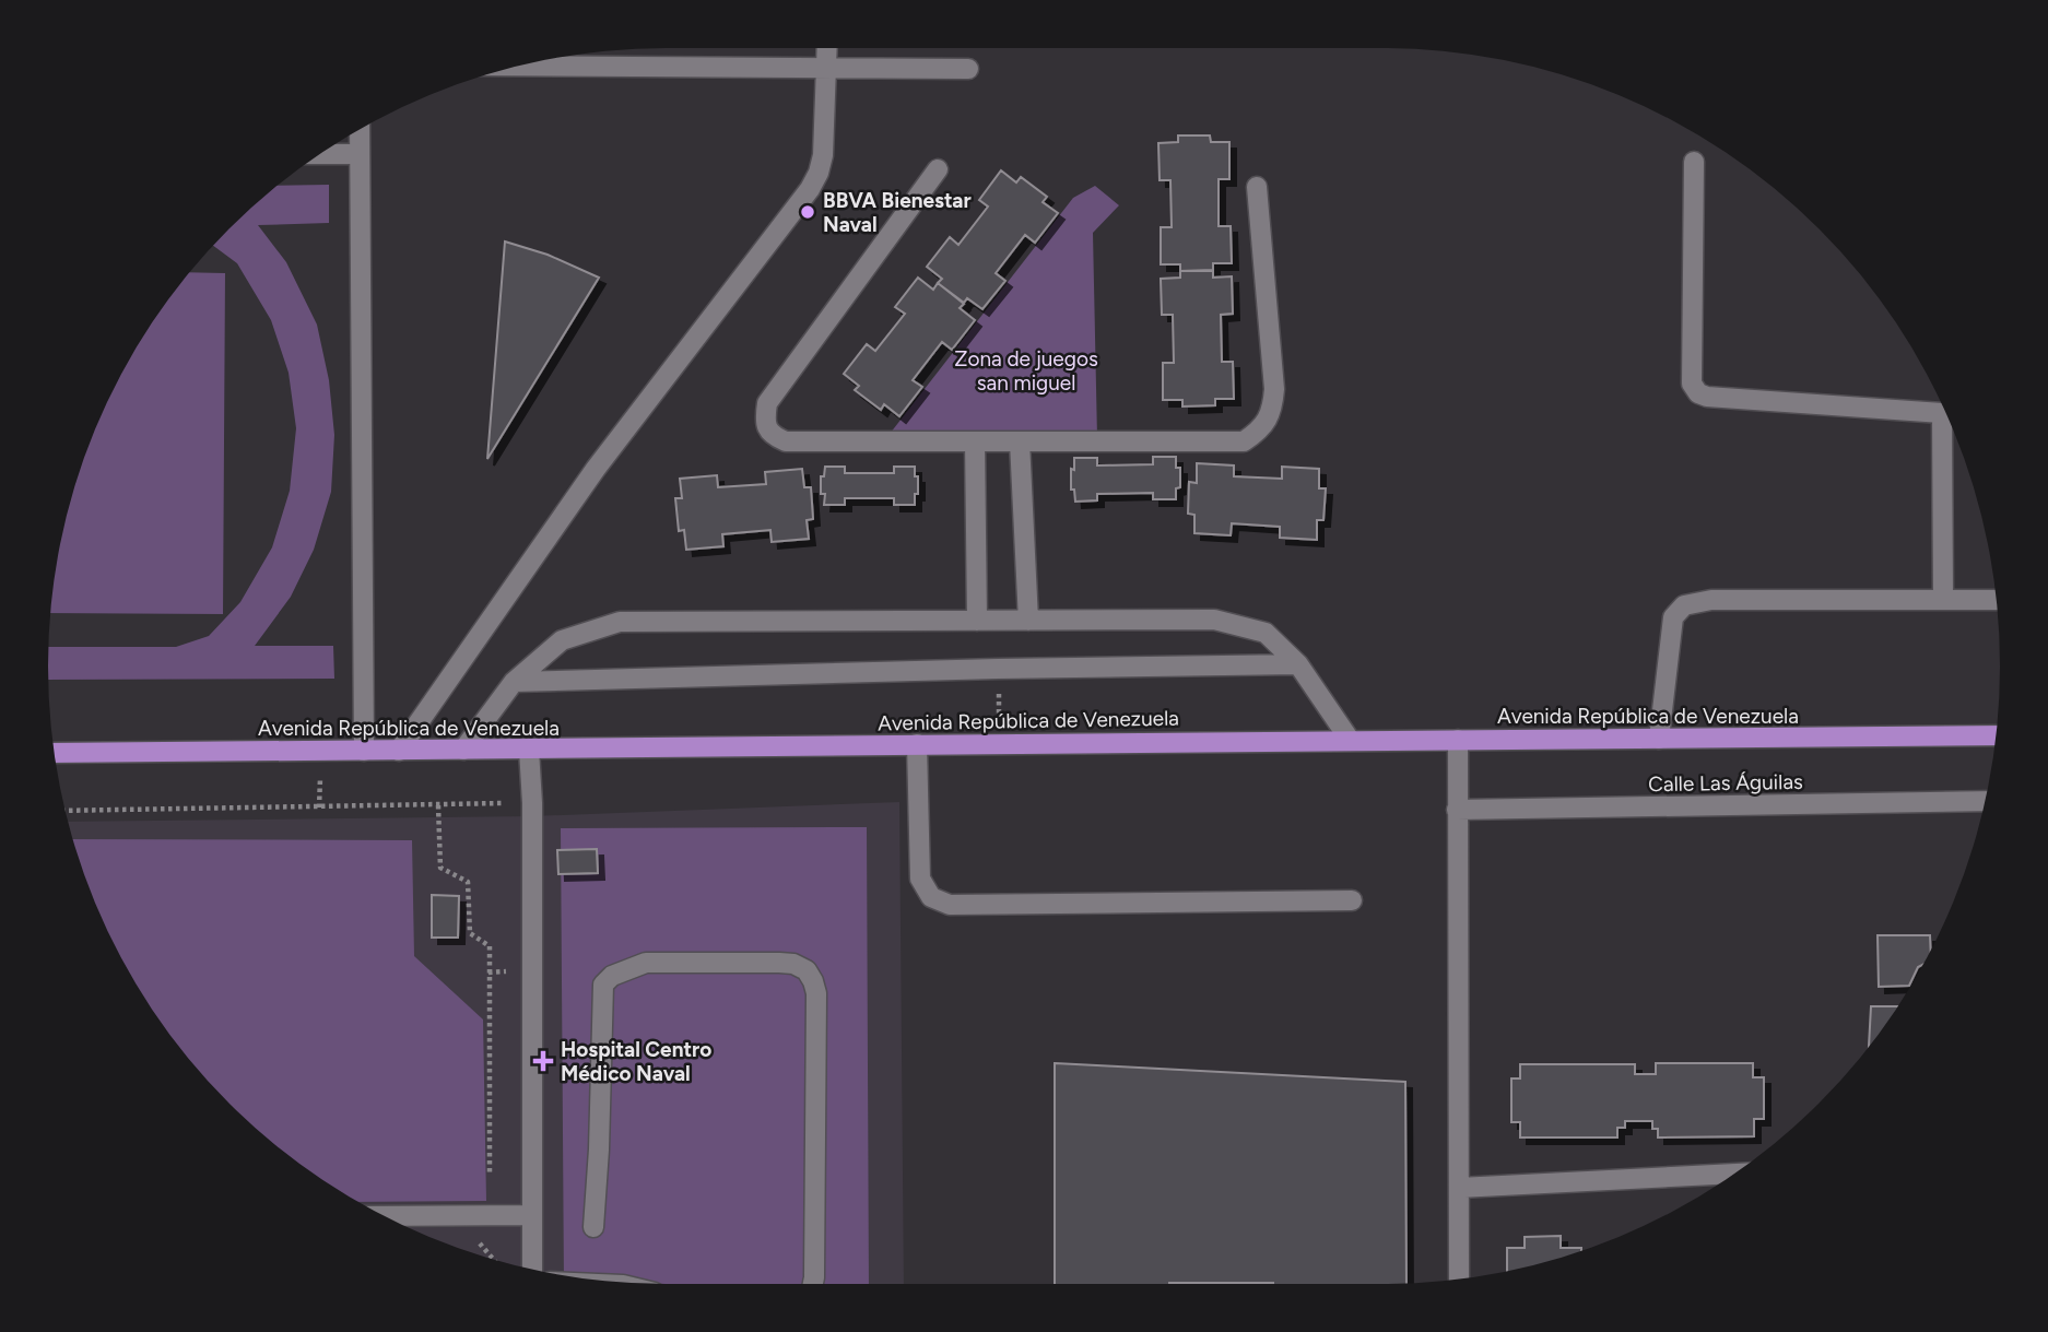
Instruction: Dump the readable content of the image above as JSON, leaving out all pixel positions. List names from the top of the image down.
{
  "streets": {
    "main road": ["Avenida República de Venezuela"],
    "street": ["Calle Las Águilas"]
  },
  "parks": ["Zona de juegos san miguel"],
  "places": {
    "other": ["BBVA Bienestar Naval"],
    "health": ["Hospital Centro Médico Naval"]
  }
}
